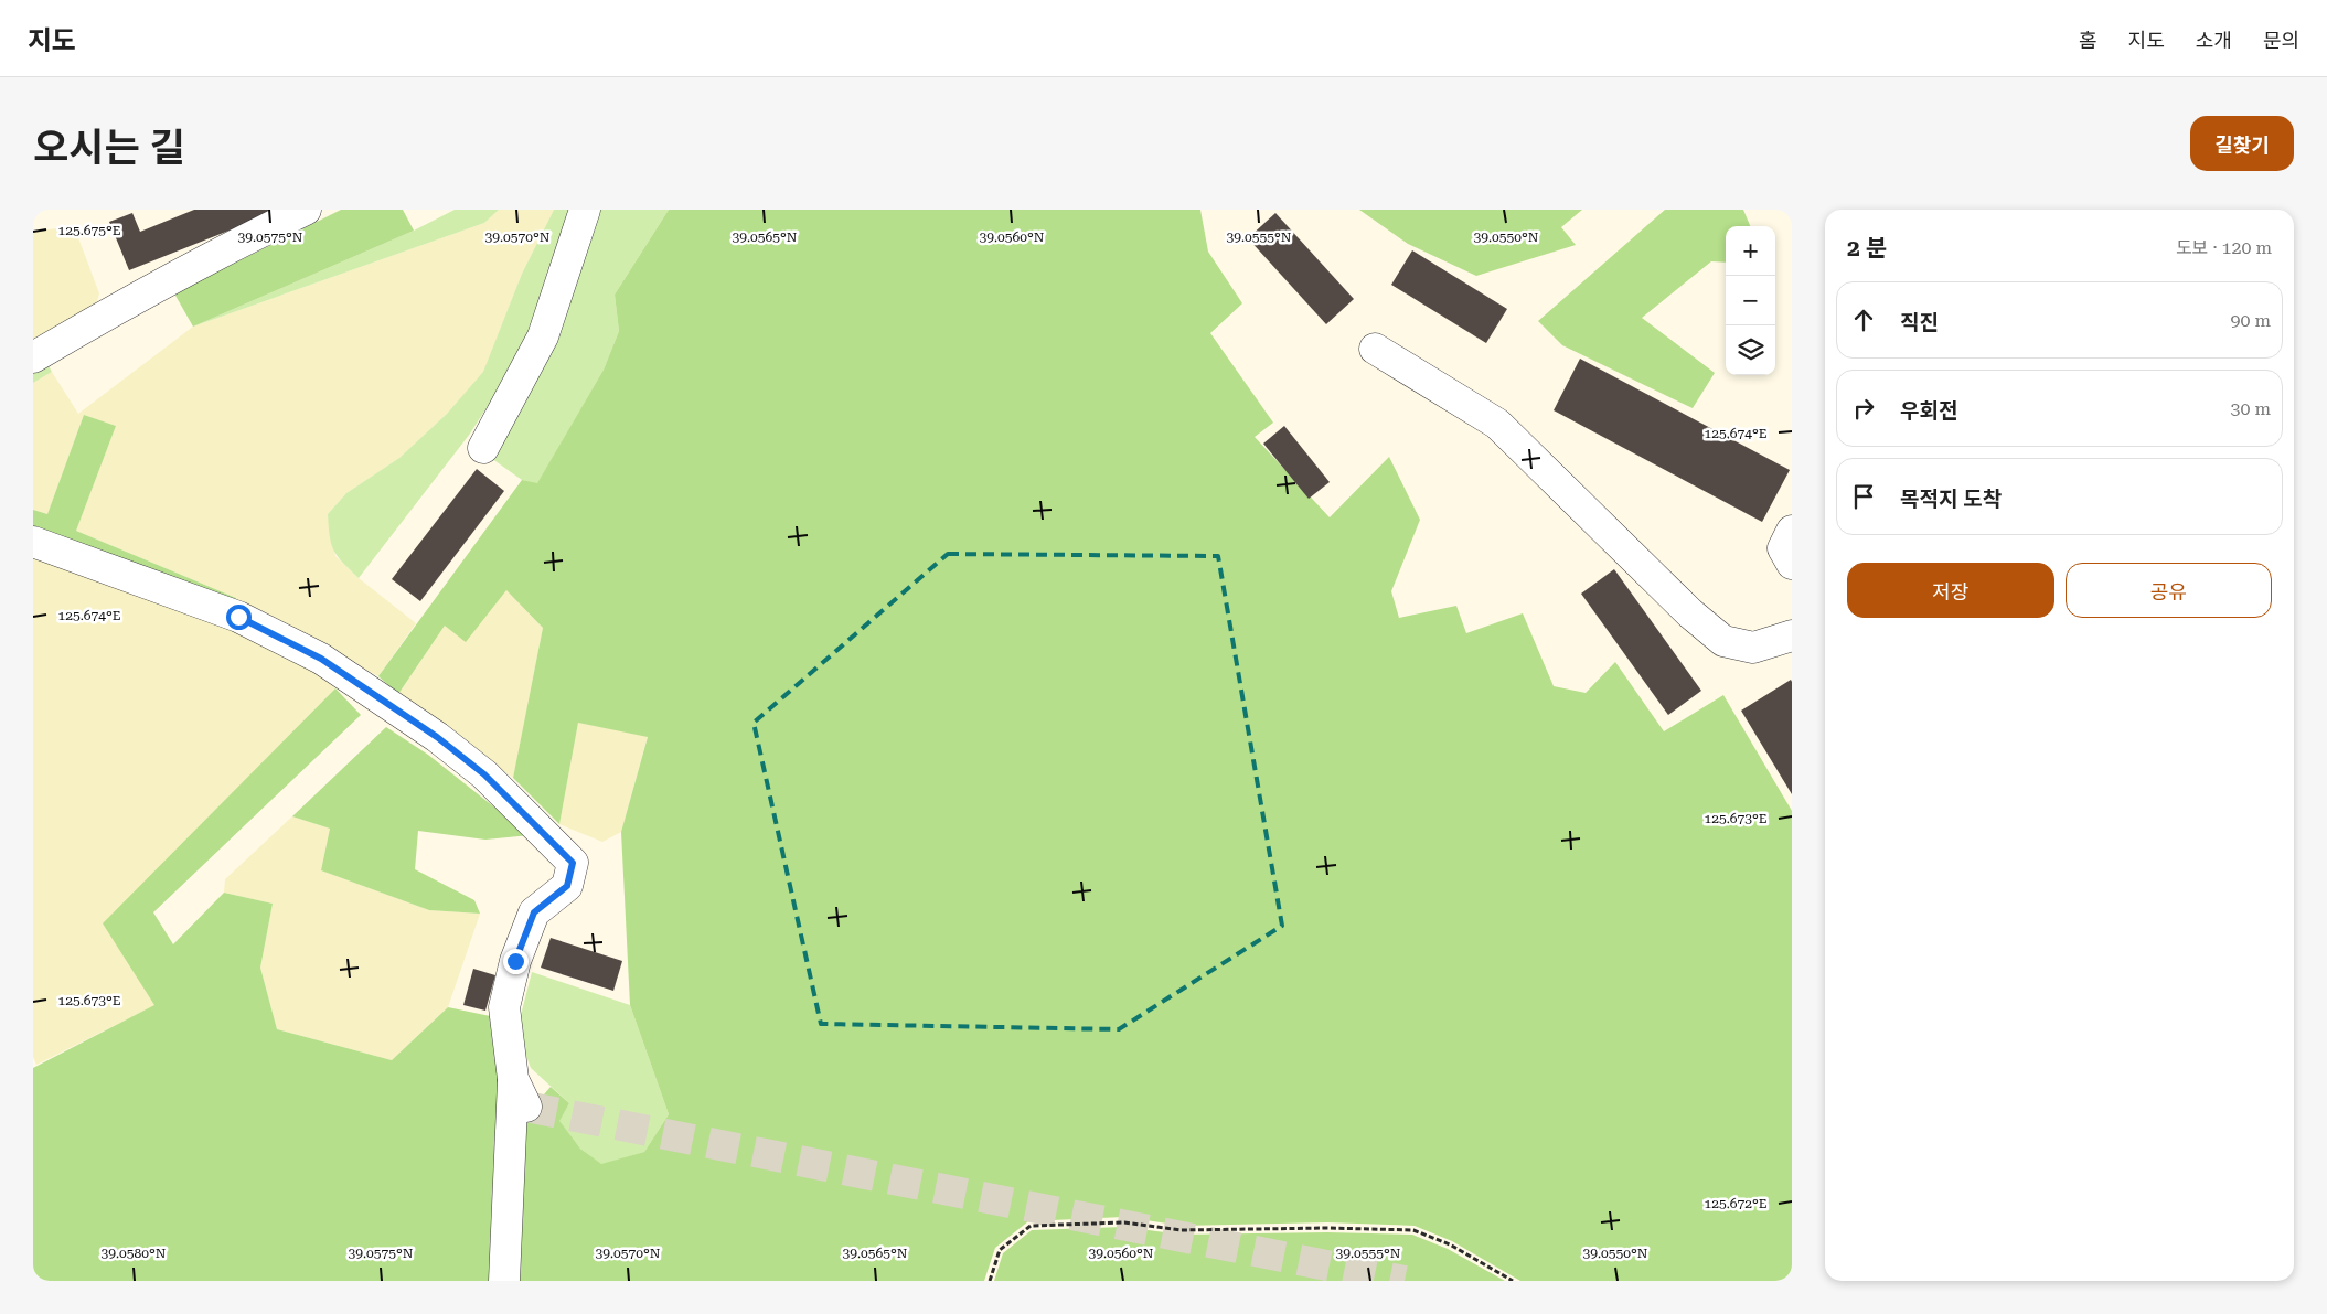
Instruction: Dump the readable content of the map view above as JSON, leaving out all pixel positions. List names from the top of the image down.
{
  "page": {
    "header": "지도",
    "nav": [
      "홈",
      "지도",
      "소개",
      "문의"
    ],
    "title": "오시는 길",
    "buttons": [
      "길찾기",
      ["저장", "공유"]
    ],
    "heading": ["2 분", "도보 · 120 m"],
    "map_buttons": ["+", "−"],
    "list": [
      ["직진", "90 m"],
      ["우회전", "30 m"],
      "목적지 도착"
    ]
  },
  "coordinates": [
    "125.675°E",
    "39.0575°N",
    "39.0570°N",
    "39.0565°N",
    "39.0560°N",
    "39.0555°N",
    "39.0550°N",
    "125.674°E",
    "125.673°E",
    "125.672°E",
    "39.0580°N"
  ]
}
